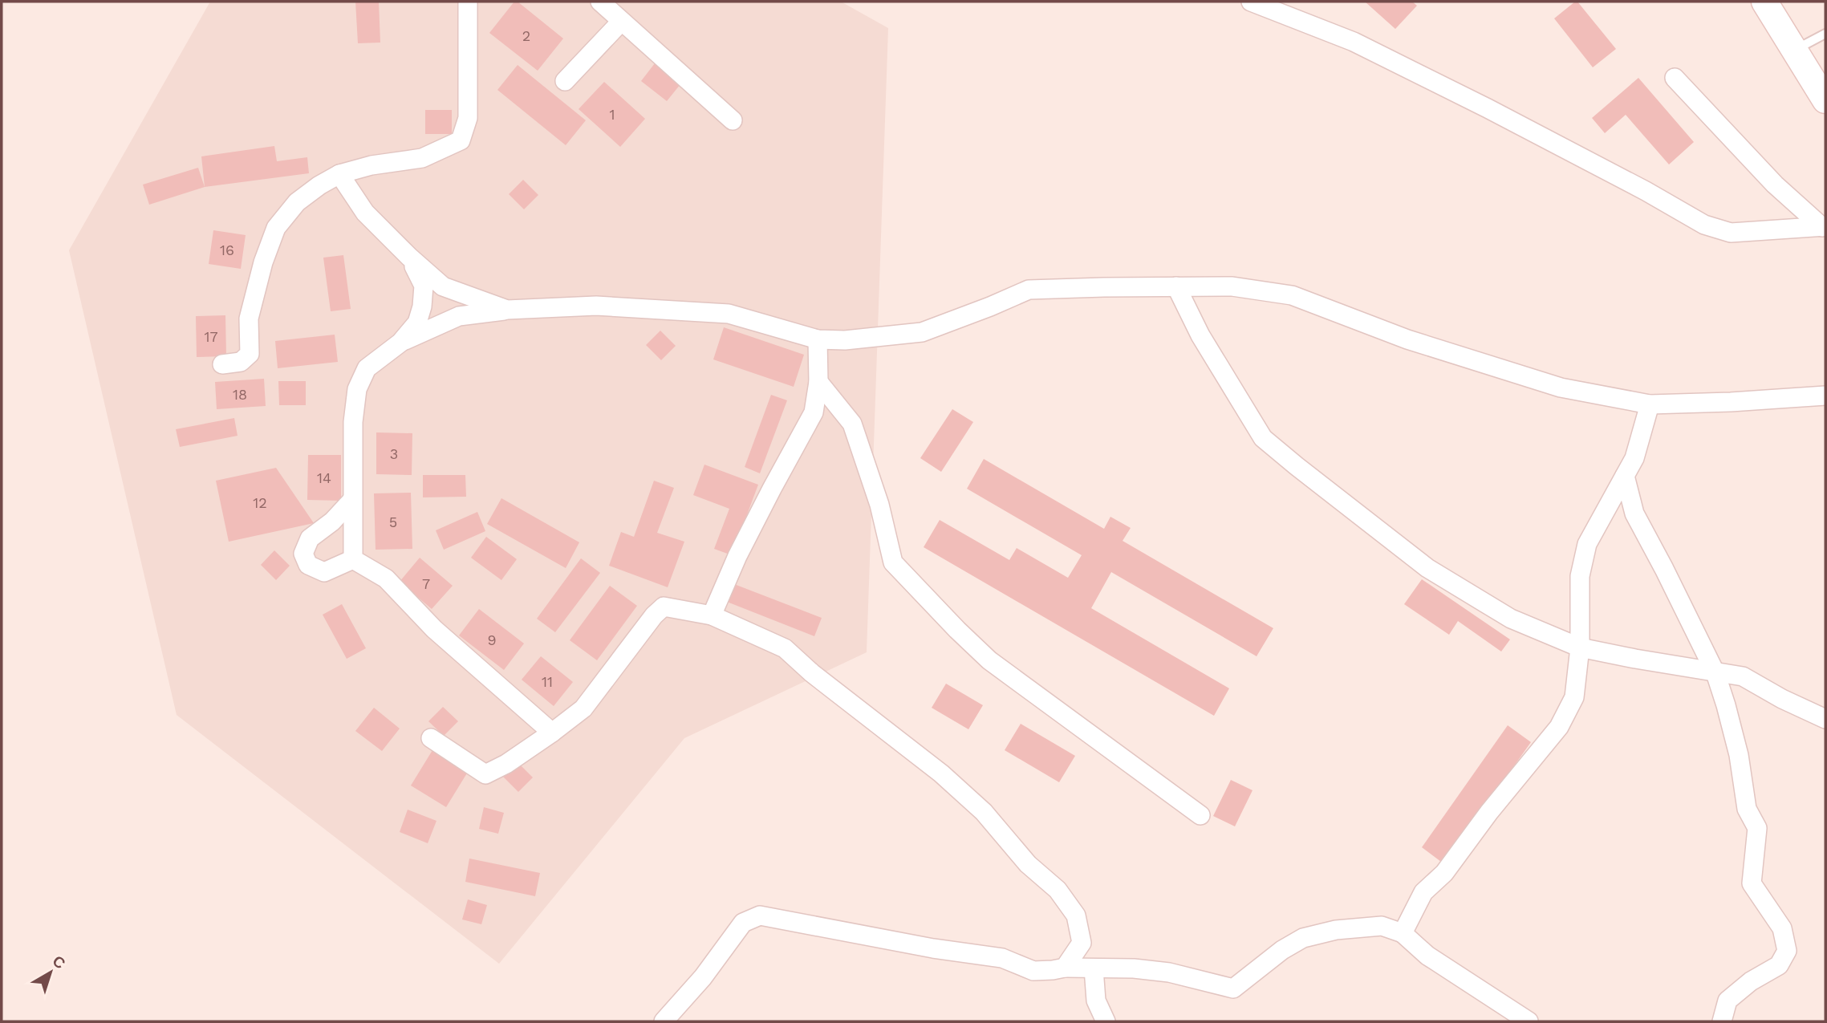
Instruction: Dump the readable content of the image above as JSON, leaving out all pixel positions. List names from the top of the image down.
{
  "house_numbers": [
    "2",
    "1",
    "16",
    "17",
    "18",
    "3",
    "14",
    "12",
    "5",
    "7",
    "9",
    "11"
  ],
  "north": "top right"
}
